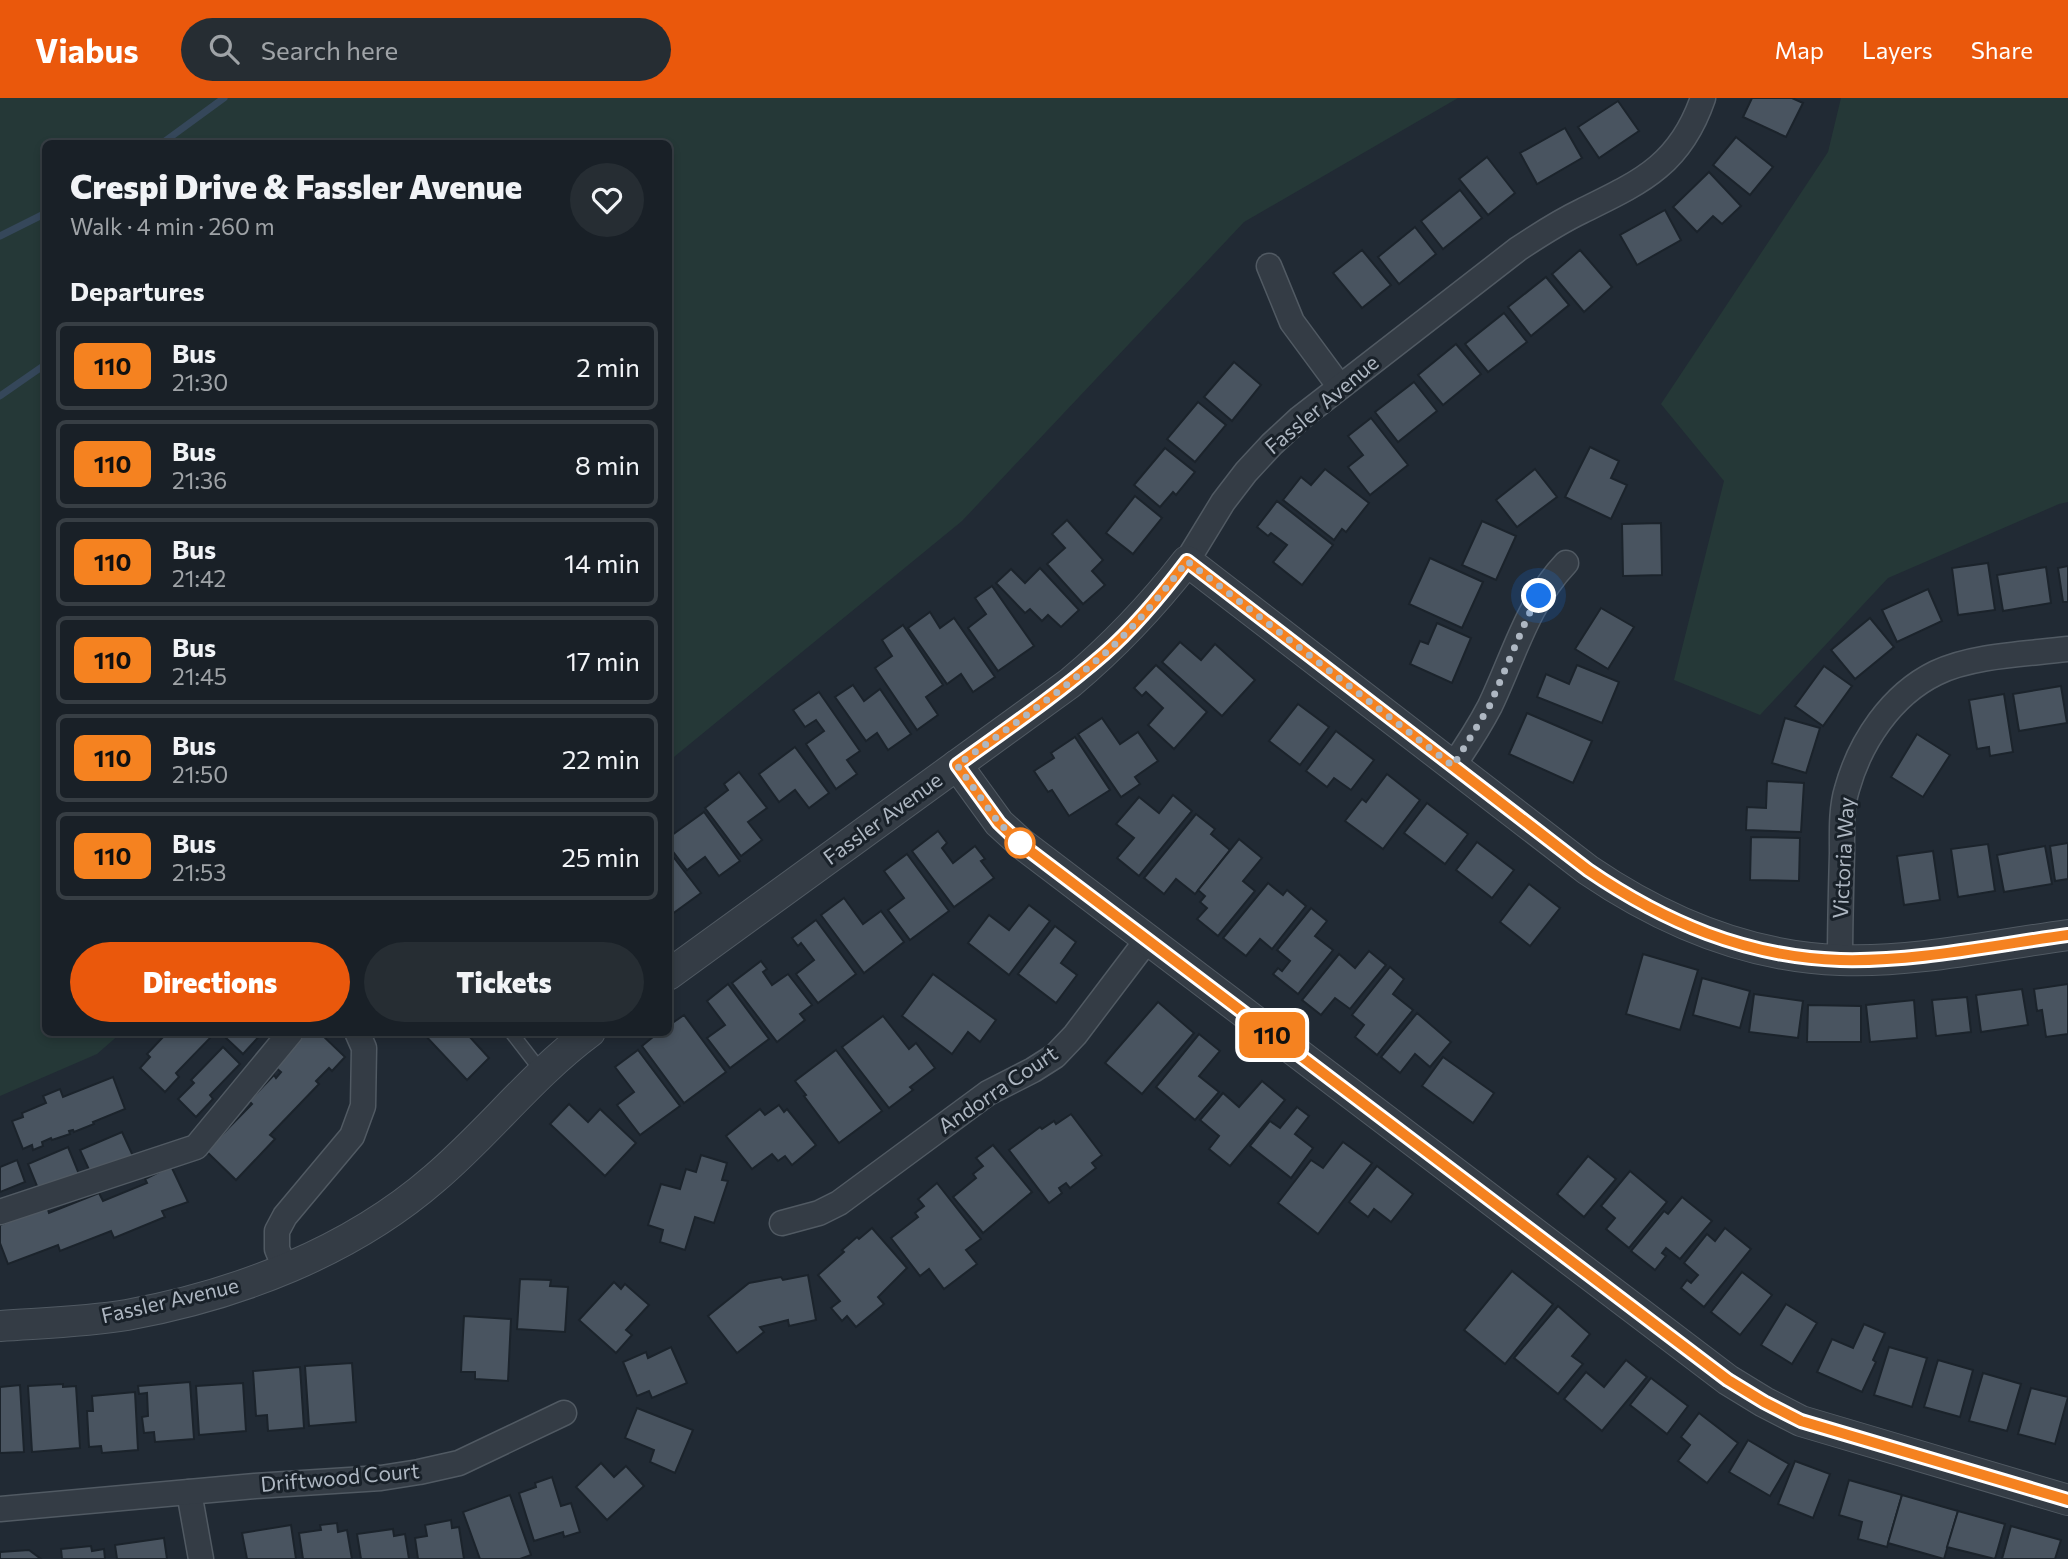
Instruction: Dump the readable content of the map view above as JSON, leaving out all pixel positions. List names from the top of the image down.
{
  "streets": {
    "street": [
      "Fassler Avenue",
      "Victoria Way",
      "Andorra Court",
      "Driftwood Court"
    ]
  },
  "lines": ["bus line 110"],
  "page": {
    "header": "Viabus",
    "search": "Search here",
    "nav": ["Map", "Layers", "Share"],
    "on_map": "110",
    "heading": [
      ["Crespi Drive & Fassler Avenue", "Walk · 4 min · 260 m"],
      "Departures"
    ],
    "list": [
      {
        "mark": "110",
        "name": "Bus",
        "note": "21:30",
        "value": "2 min"
      },
      {
        "mark": "110",
        "name": "Bus",
        "note": "21:36",
        "value": "8 min"
      },
      {
        "mark": "110",
        "name": "Bus",
        "note": "21:42",
        "value": "14 min"
      },
      {
        "mark": "110",
        "name": "Bus",
        "note": "21:45",
        "value": "17 min"
      },
      {
        "mark": "110",
        "name": "Bus",
        "note": "21:50",
        "value": "22 min"
      },
      {
        "mark": "110",
        "name": "Bus",
        "note": "21:53",
        "value": "25 min"
      }
    ],
    "buttons": ["Directions", "Tickets"]
  }
}
